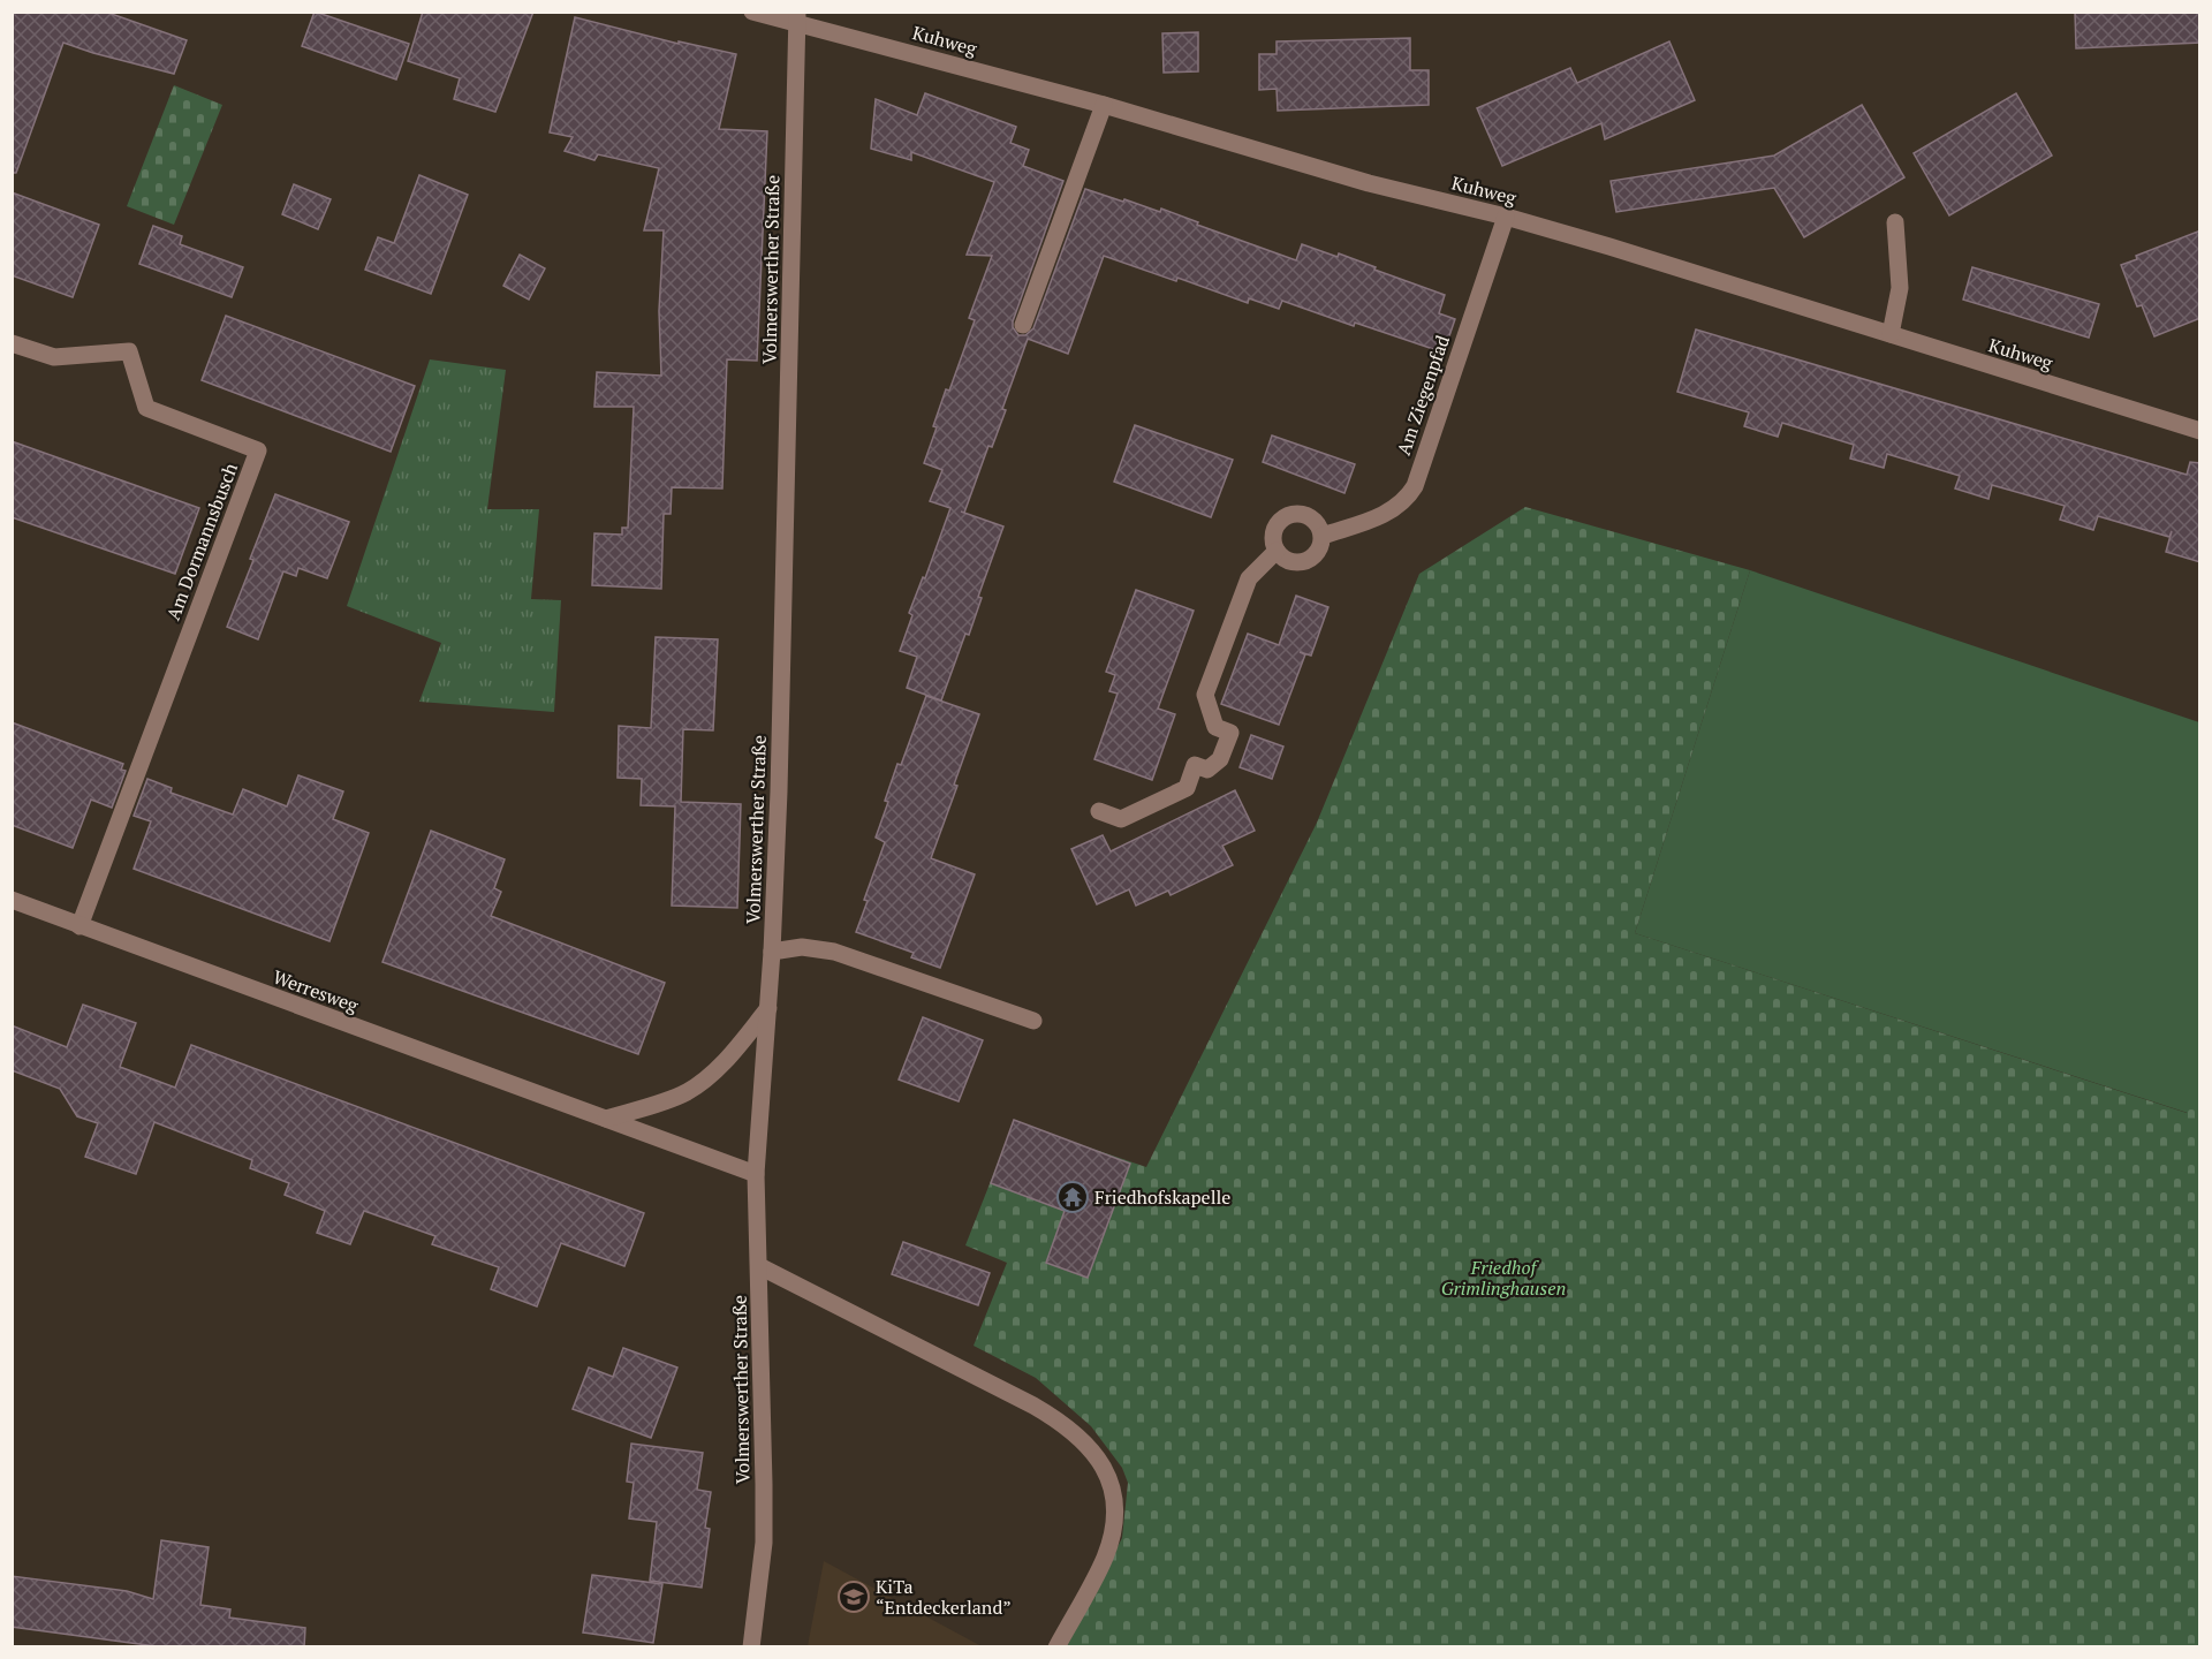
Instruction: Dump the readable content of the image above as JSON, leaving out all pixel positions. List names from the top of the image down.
{
  "streets": {
    "street": [
      "Kuhweg",
      "Volmerswerther Straße",
      "Am Ziegenpfad",
      "Am Dormannsbusch",
      "Werresweg"
    ]
  },
  "crossings": [
    ["Kuhweg", "Volmerswerther Straße"],
    ["Kuhweg", "Am Ziegenpfad"],
    ["Volmerswerther Straße", "Werresweg"],
    ["Am Dormannsbusch", "Werresweg"]
  ],
  "parks": ["Friedhof Grimlinghausen"],
  "places": {
    "temple": ["Friedhofskapelle"],
    "school or university": ["KiTa “Entdeckerland”"]
  }
}
